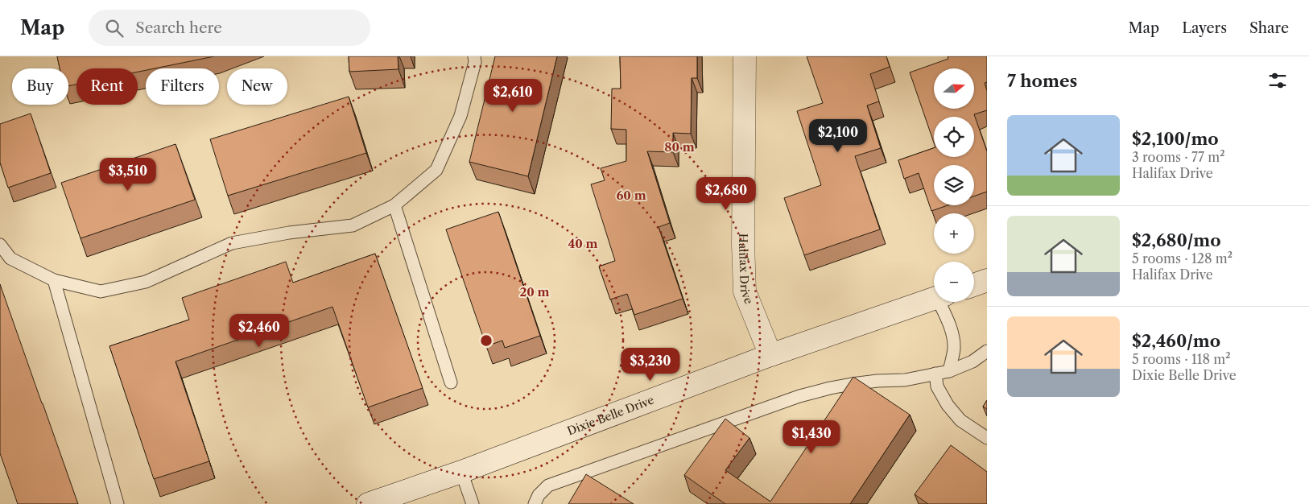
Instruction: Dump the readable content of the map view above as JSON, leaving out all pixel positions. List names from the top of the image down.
{
  "streets": {
    "street": ["Halifax Drive", "Dixie Belle Drive"]
  },
  "crossings": [
    ["Halifax Drive", "Dixie Belle Drive"]
  ],
  "north": "right",
  "page": {
    "header": "Map",
    "search": "Search here",
    "nav": ["Map", "Layers", "Share"],
    "heading": "7 homes",
    "map_buttons": ["+", "−"],
    "chip": [
      "Buy",
      "Rent",
      "Filters",
      "New"
    ],
    "price": [
      "$2,610",
      "$2,100",
      "$3,510",
      "$2,680",
      "$2,460",
      "$3,230",
      "$1,430"
    ],
    "list": [
      {
        "name": "$2,100/mo",
        "note": "3 rooms · 77 m² · Halifax Drive"
      },
      {
        "name": "$2,680/mo",
        "note": "5 rooms · 128 m² · Halifax Drive"
      },
      {
        "name": "$2,460/mo",
        "note": "5 rooms · 118 m² · Dixie Belle Drive"
      }
    ]
  },
  "rings": [
    "80 m",
    "60 m",
    "40 m",
    "20 m"
  ]
}
